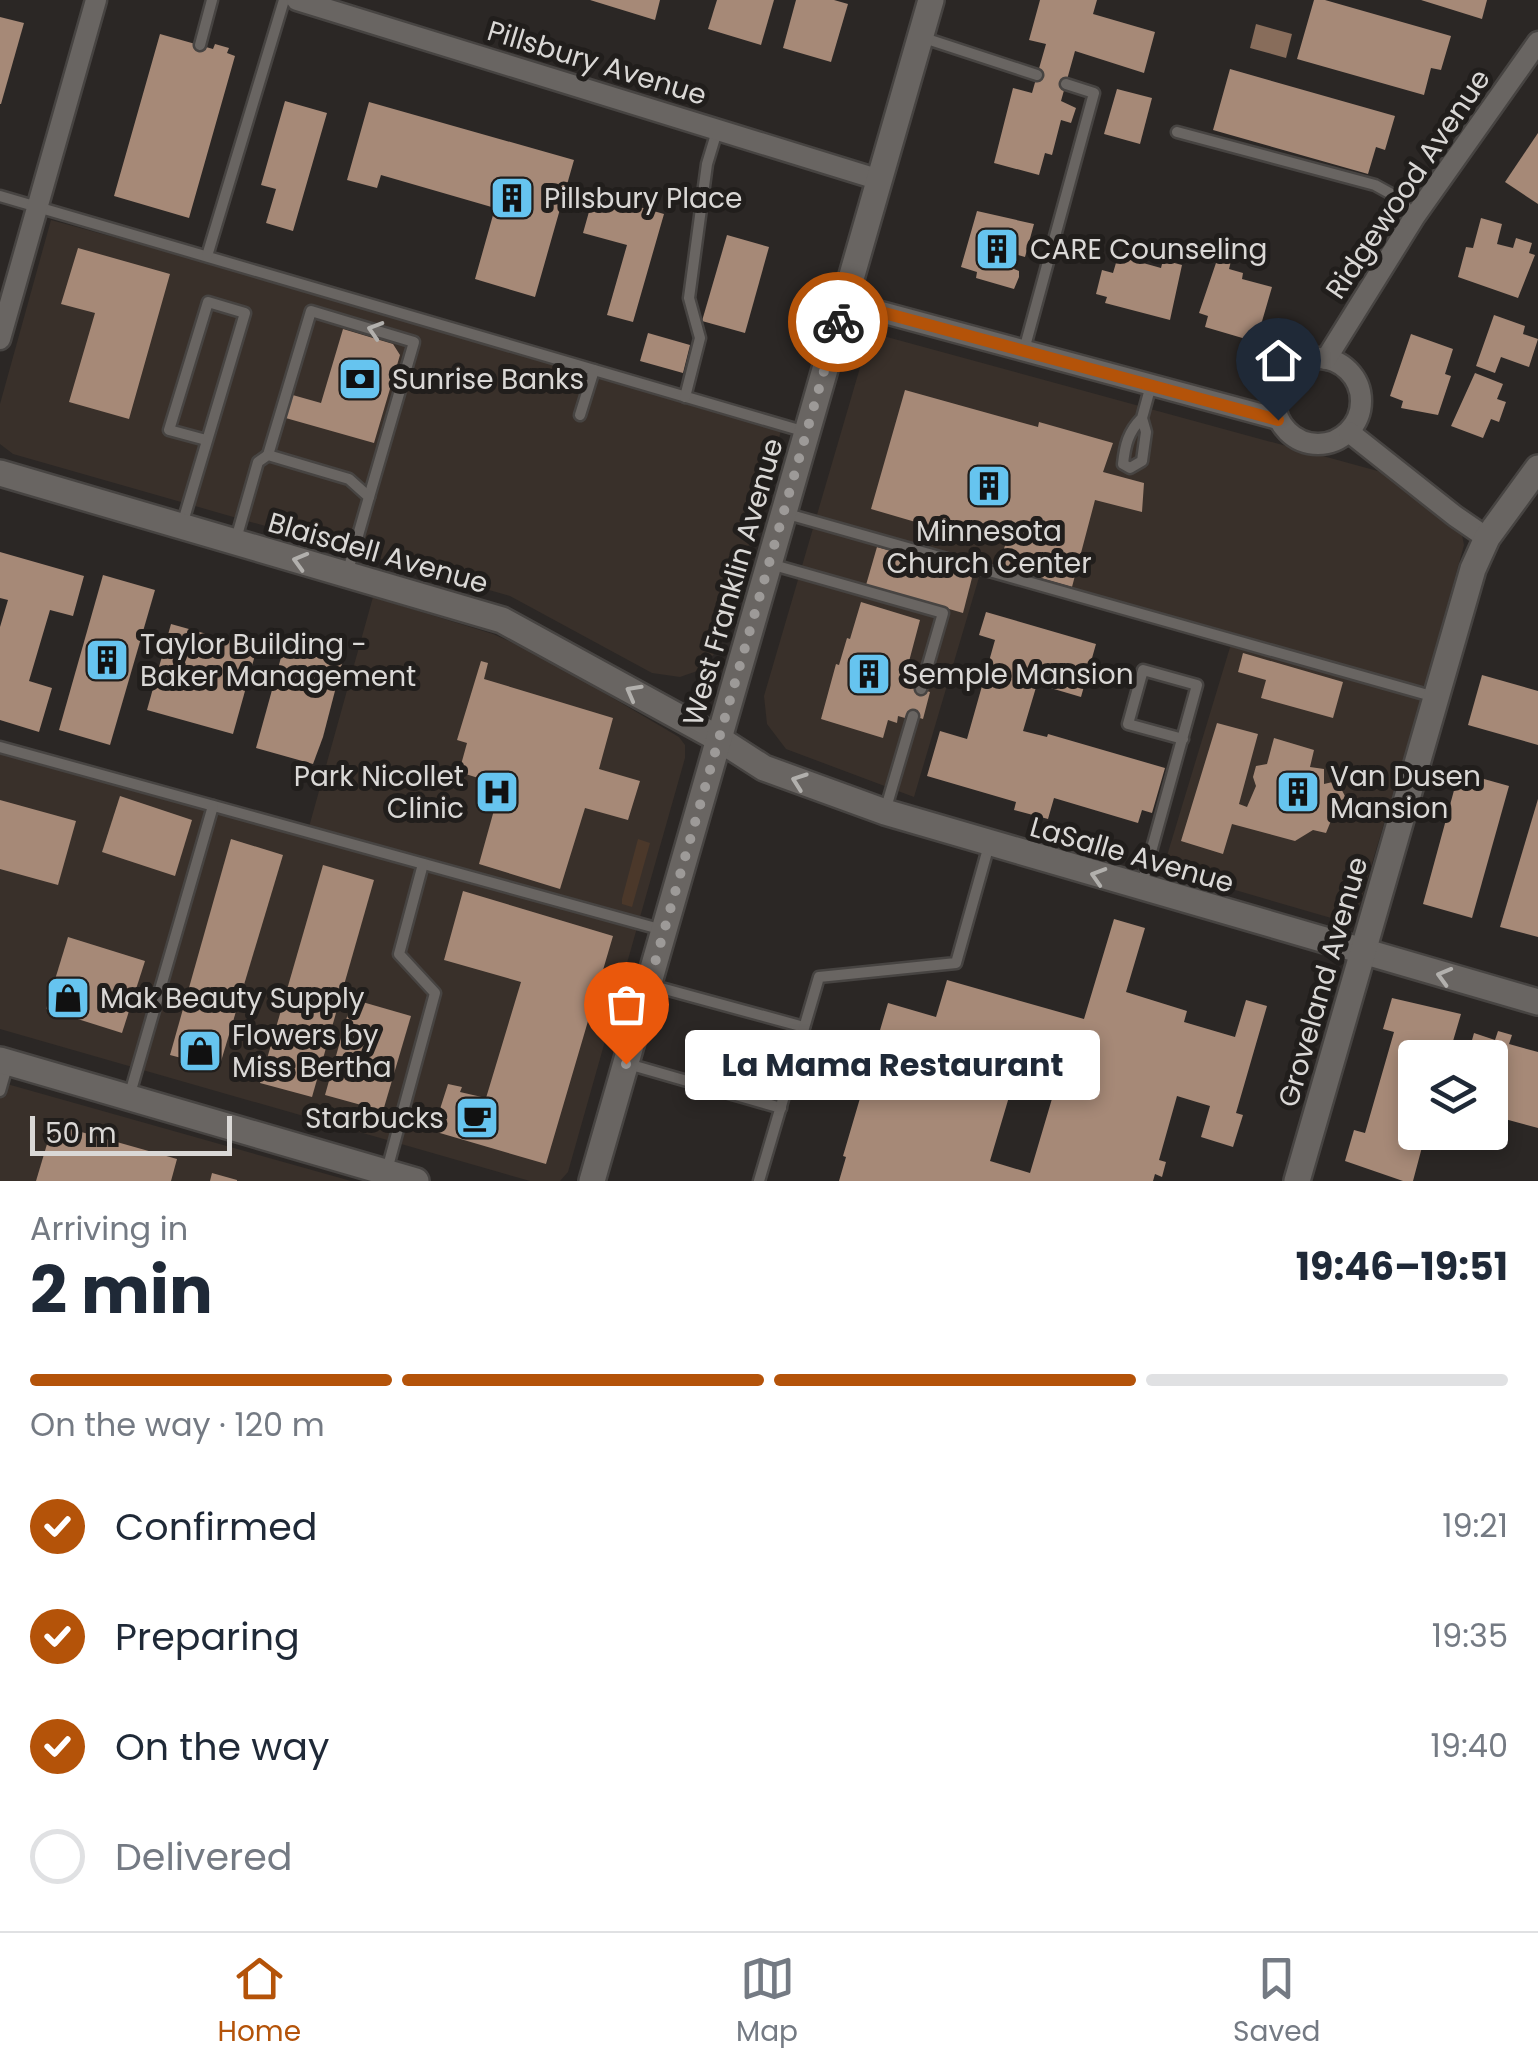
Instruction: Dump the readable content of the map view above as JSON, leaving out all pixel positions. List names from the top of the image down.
{
  "streets": {
    "street": [
      "Pillsbury Avenue",
      "Ridgewood Avenue",
      "Blaisdell Avenue",
      "West Franklin Avenue",
      "LaSalle Avenue",
      "Groveland Avenue"
    ]
  },
  "crossings": [
    ["Pillsbury Avenue", "West Franklin Avenue"],
    ["Blaisdell Avenue", "West Franklin Avenue"],
    ["Blaisdell Avenue", "LaSalle Avenue"],
    ["West Franklin Avenue", "LaSalle Avenue"],
    ["LaSalle Avenue", "Groveland Avenue"]
  ],
  "one_way": ["Blaisdell Avenue", "LaSalle Avenue"],
  "places": {
    "building": [
      "Pillsbury Place",
      "CARE Counseling",
      "Minnesota Church Center",
      "Taylor Building - Baker Management",
      "Semple Mansion",
      "Van Dusen Mansion"
    ],
    "bank": ["Sunrise Banks"],
    "hospital": ["Park Nicollet Clinic"],
    "shop": ["Mak Beauty Supply", "Flowers by Miss Bertha"],
    "other": ["La Mama Restaurant"],
    "cafe": ["Starbucks"]
  },
  "scale_bar": "50 m",
  "page": {
    "bubble": "La Mama Restaurant",
    "scale": "50 m",
    "heading": ["2 min", "Arriving in", "19:46–19:51"],
    "bar": "On the way · 120 m",
    "list": [
      ["Confirmed", "19:21"],
      ["Preparing", "19:35"],
      ["On the way", "19:40"],
      "Delivered"
    ],
    "tabs": ["Home", "Map", "Saved"]
  }
}
